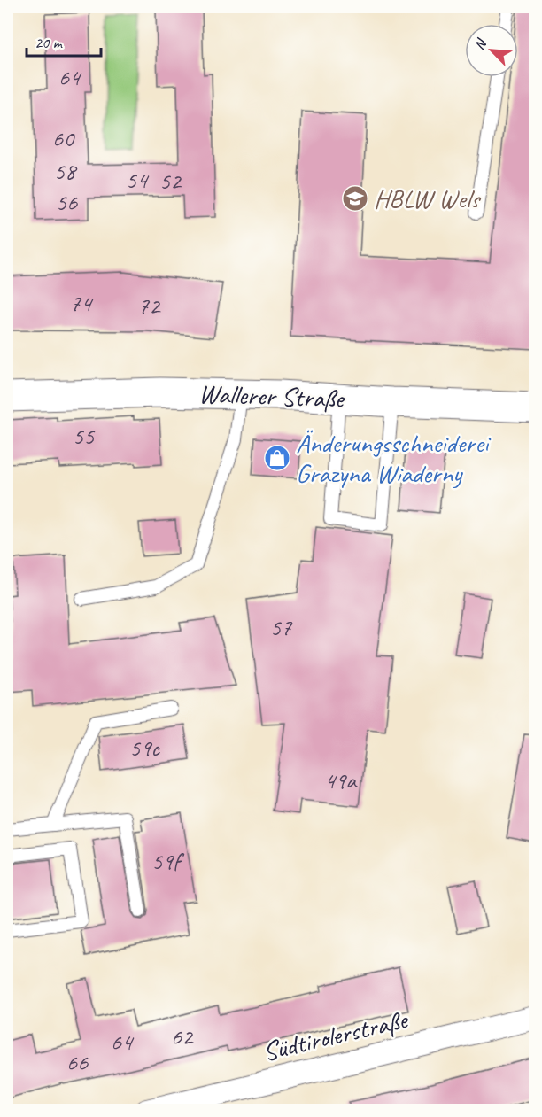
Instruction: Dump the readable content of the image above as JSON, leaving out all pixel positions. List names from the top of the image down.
{
  "streets": {
    "street": ["Wallerer Straße", "Südtirolerstraße"]
  },
  "places": {
    "school or university": ["HBLW Wels"],
    "shop": ["Änderungsschneiderei Grazyna Wiaderny"]
  },
  "house_numbers": [
    "64",
    "60",
    "58",
    "54",
    "52",
    "56",
    "74",
    "72",
    "55",
    "57",
    "59c",
    "49a",
    "59f",
    "62",
    "64",
    "66"
  ],
  "scale_bar": "20 m",
  "north": "top left"
}
